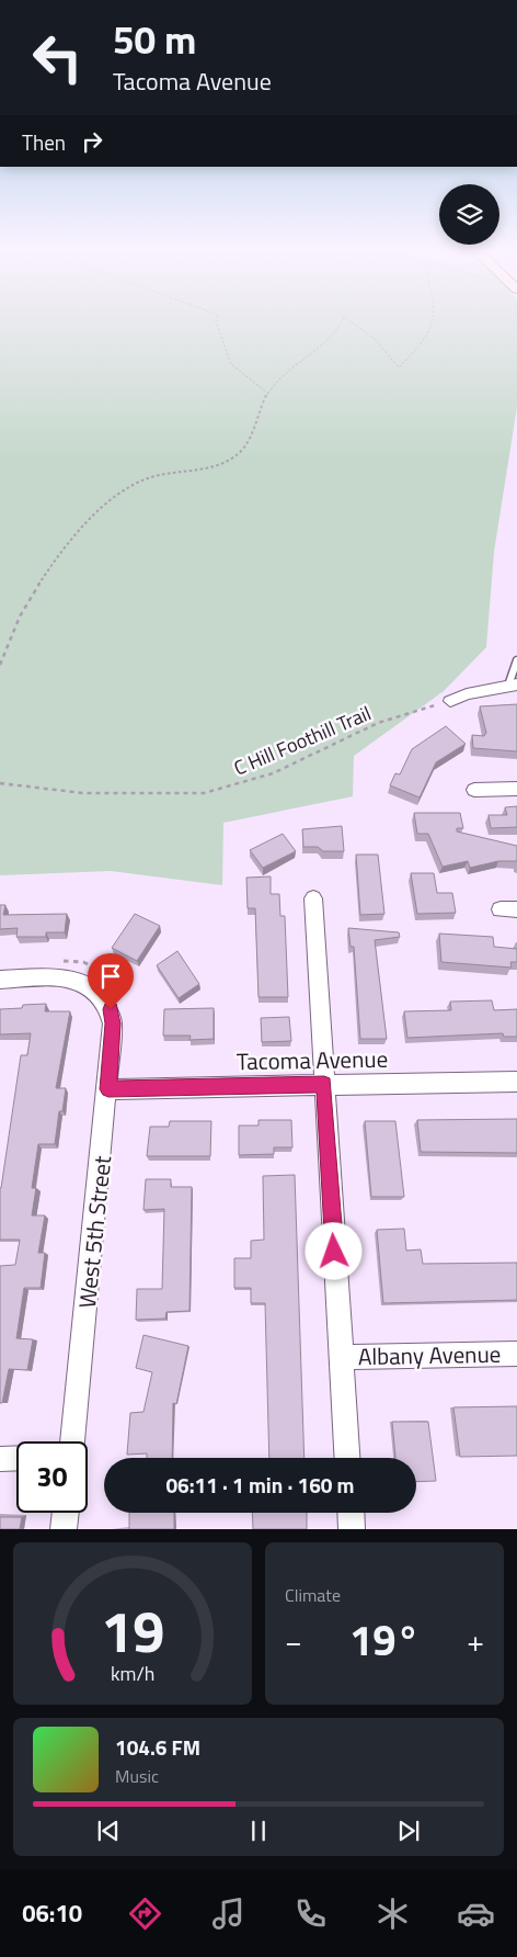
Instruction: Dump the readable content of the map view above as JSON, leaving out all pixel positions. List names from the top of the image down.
{
  "streets": {
    "street": ["Tacoma Avenue", "West 5th Street", "Albany Avenue"],
    "path": ["C Hill Foothill Trail"]
  },
  "crossings": [
    ["Tacoma Avenue", "West 5th Street"]
  ],
  "page": {
    "turn": ["50 m", "Tacoma Avenue"],
    "then": "Then",
    "limit": "30",
    "trip": "06:11 · 1 min · 160 m",
    "tile": "Climate",
    "heat": ["−", "19°", "+"],
    "song": ["104.6 FM", "Music"],
    "tabs": "06:10",
    "gauge": ["19", "km/h"]
  }
}
